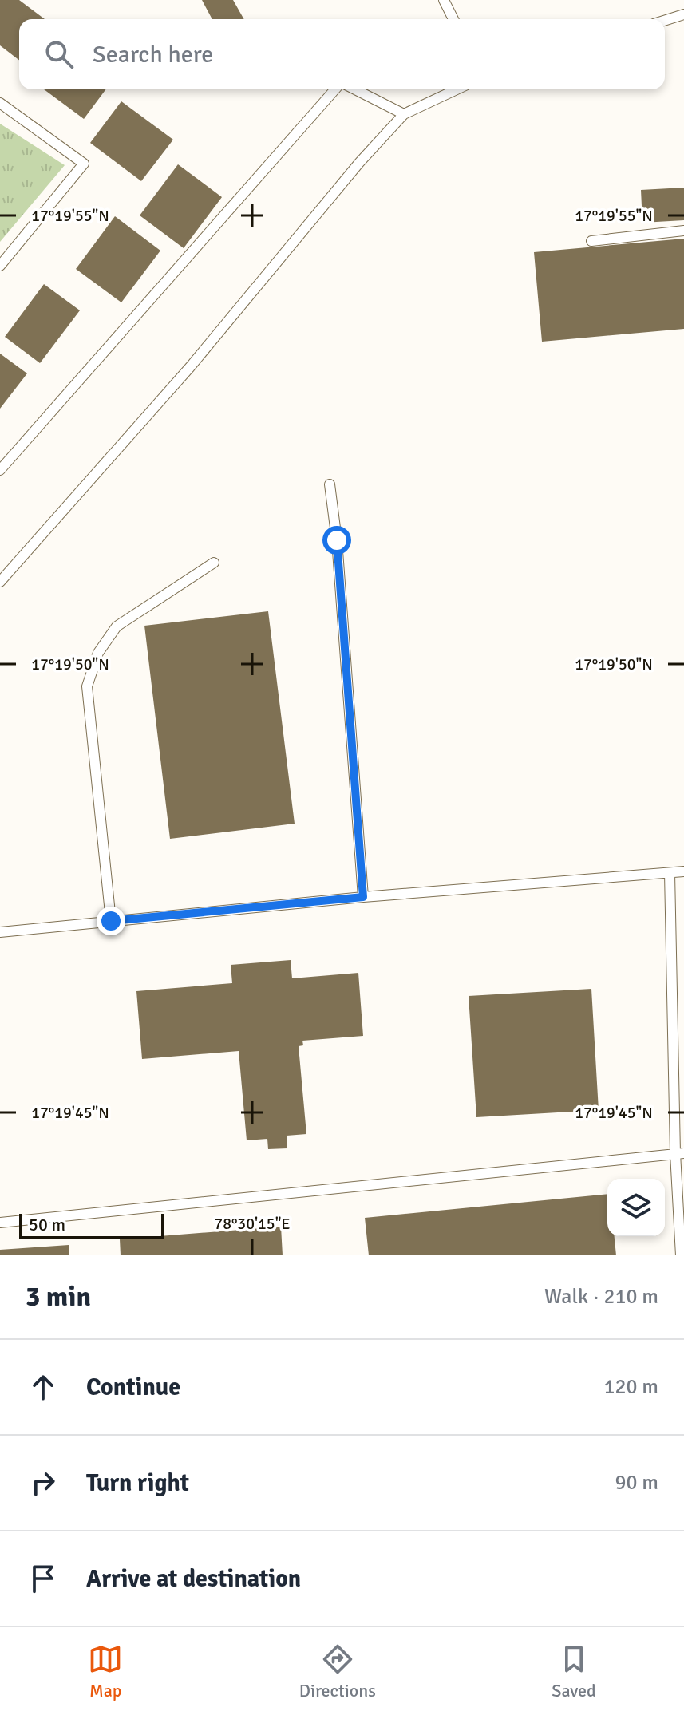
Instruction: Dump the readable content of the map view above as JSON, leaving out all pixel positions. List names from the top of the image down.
{
  "scale_bar": "50 m",
  "page": {
    "search": "Search here",
    "scale": "50 m",
    "heading": ["3 min", "Walk · 210 m"],
    "list": [
      ["Continue", "120 m"],
      ["Turn right", "90 m"],
      "Arrive at destination"
    ],
    "nav": ["Map", "Directions", "Saved"]
  },
  "coordinates": [
    "17°19'55\"N",
    "17°19'50\"N",
    "17°19'45\"N",
    "78°30'15\"E"
  ]
}
